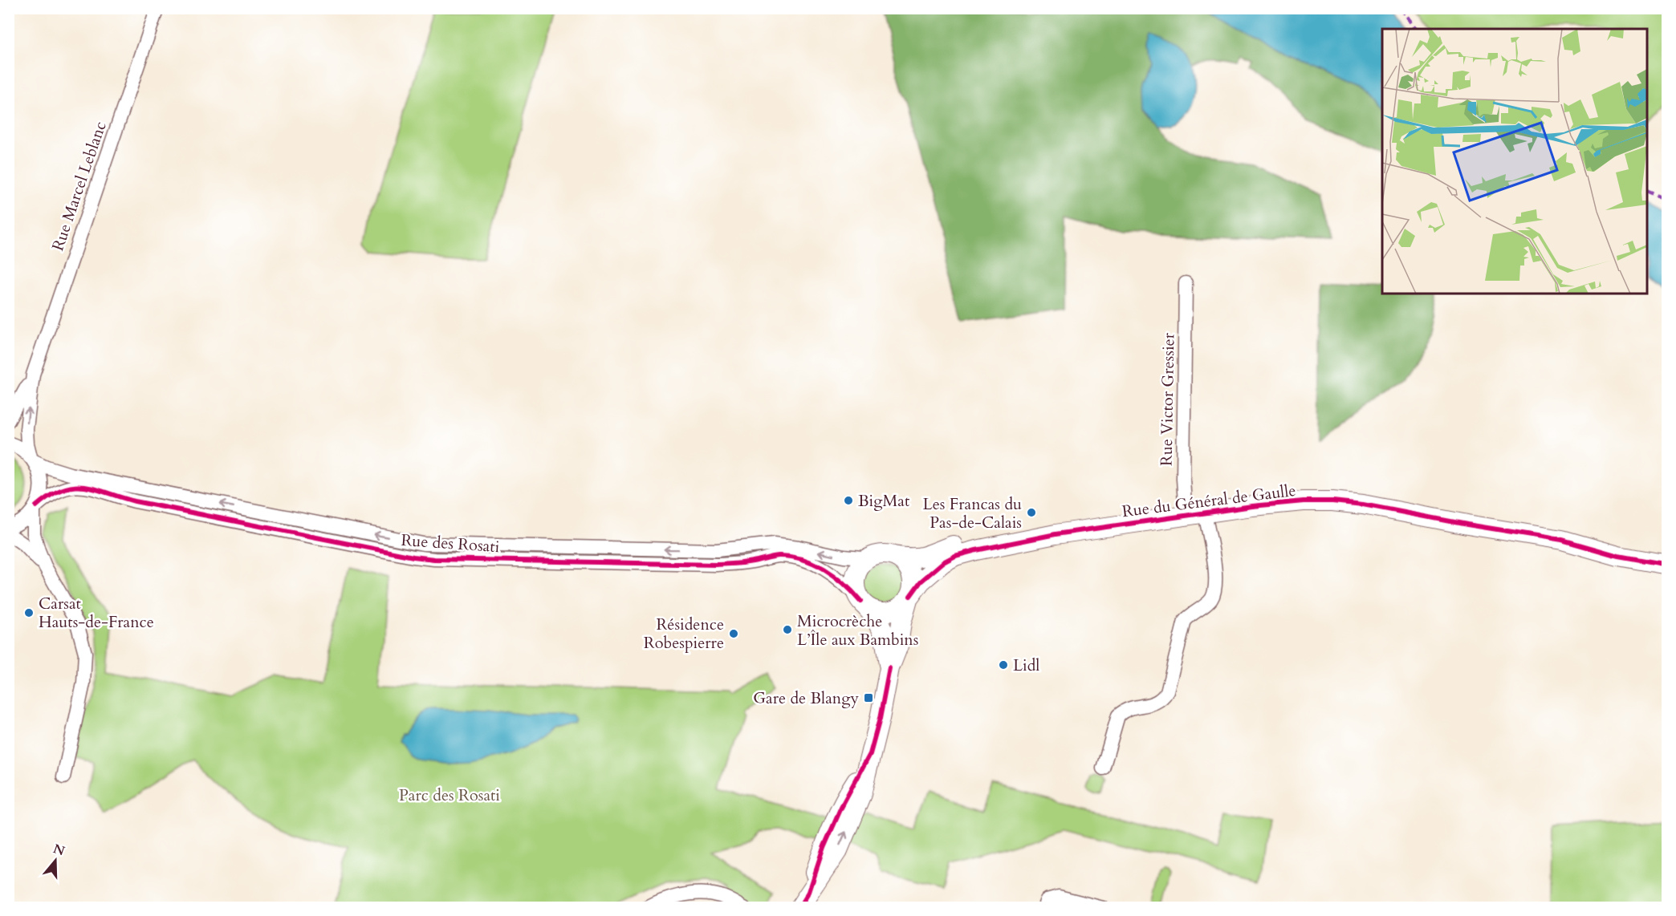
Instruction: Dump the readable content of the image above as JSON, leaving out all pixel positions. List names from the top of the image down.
{
  "streets": {
    "street": [
      "Rue Marcel Leblanc",
      "Rue Victor Gressier",
      "Rue du Général de Gaulle",
      "Rue des Rosati"
    ]
  },
  "crossings": [
    ["Rue Marcel Leblanc", "Rue des Rosati"],
    ["Rue Victor Gressier", "Rue du Général de Gaulle"],
    ["Rue du Général de Gaulle", "Rue des Rosati"]
  ],
  "parks": ["Parc des Rosati"],
  "places": {
    "other": [
      "BigMat",
      "Les Francas du Pas-de-Calais",
      "Carsat Hauts-de-France",
      "Microcrèche L’Île aux Bambins",
      "Résidence Robespierre",
      "Lidl"
    ],
    "transit": ["Gare de Blangy"]
  },
  "north": "top"
}
